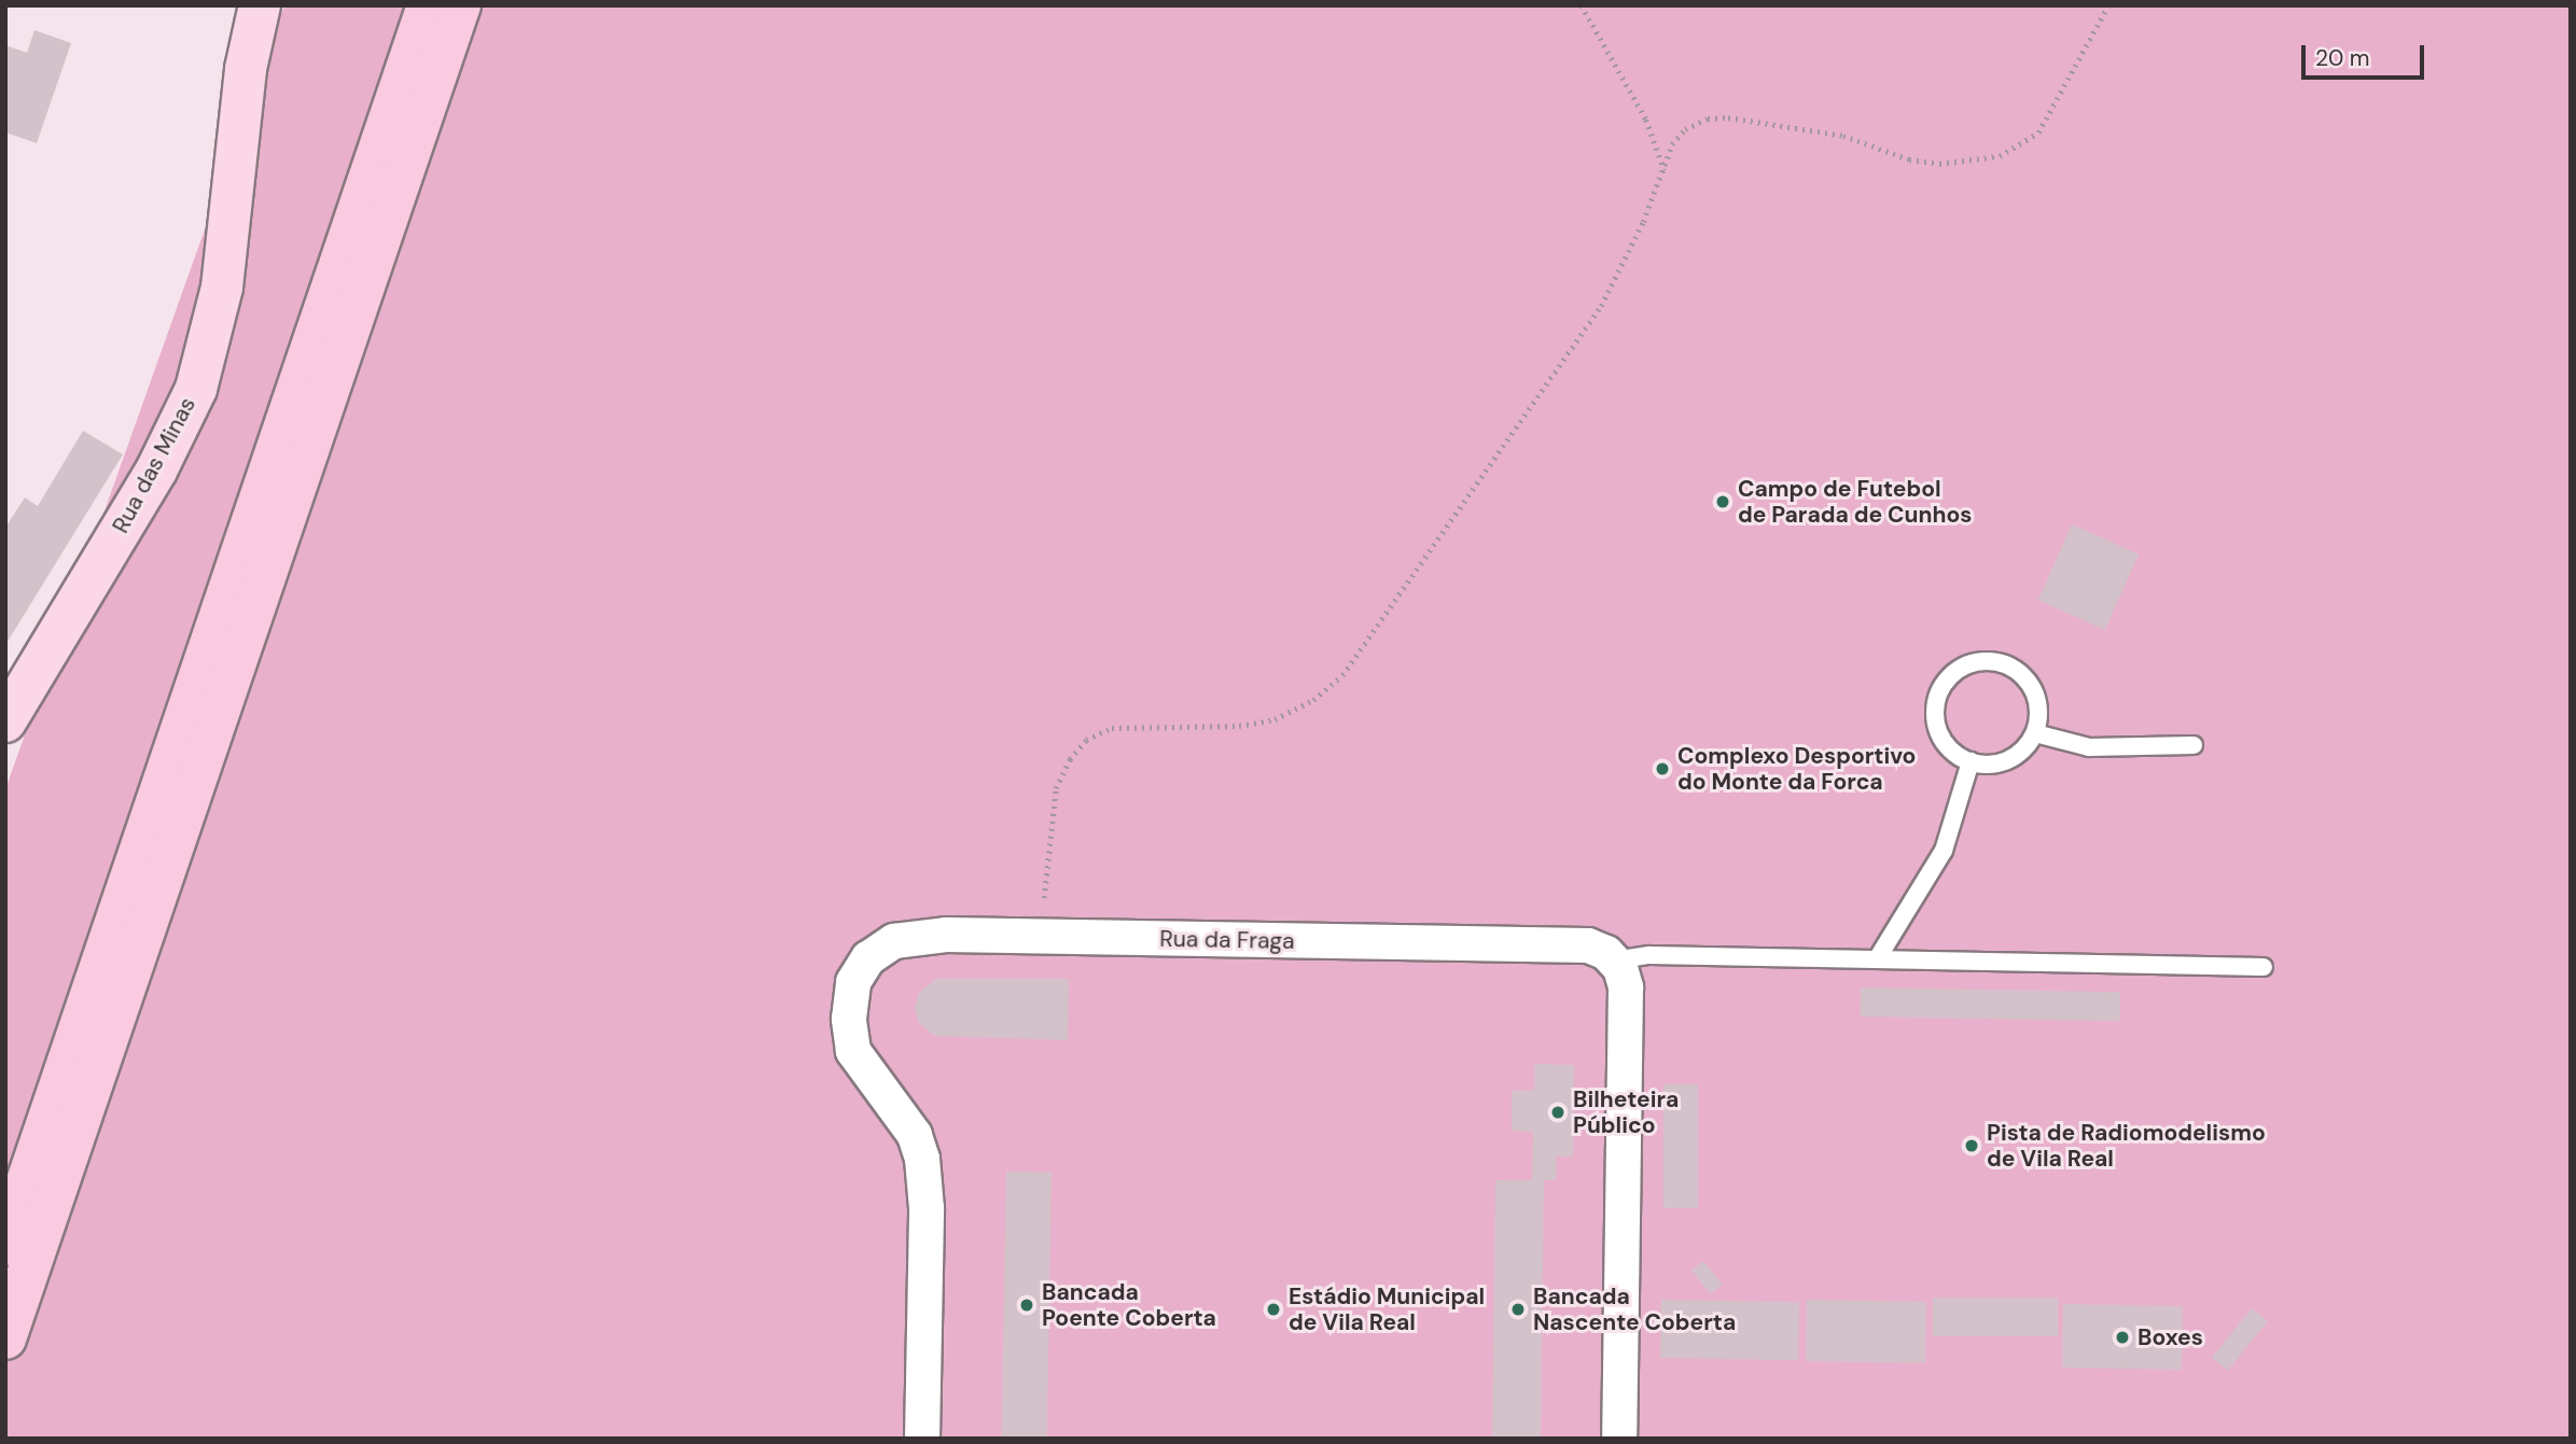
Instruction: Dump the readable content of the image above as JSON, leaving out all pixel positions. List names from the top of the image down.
{
  "streets": {
    "main road": ["Rua das Minas"],
    "street": ["Rua da Fraga"]
  },
  "places": [
    "Campo de Futebol de Parada de Cunhos",
    "Complexo Desportivo do Monte da Forca",
    "Bilheteira Público",
    "Pista de Radiomodelismo de Vila Real",
    "Bancada Poente Coberta",
    "Estádio Municipal de Vila Real",
    "Bancada Nascente Coberta",
    "Boxes"
  ],
  "scale_bar": "20 m"
}
